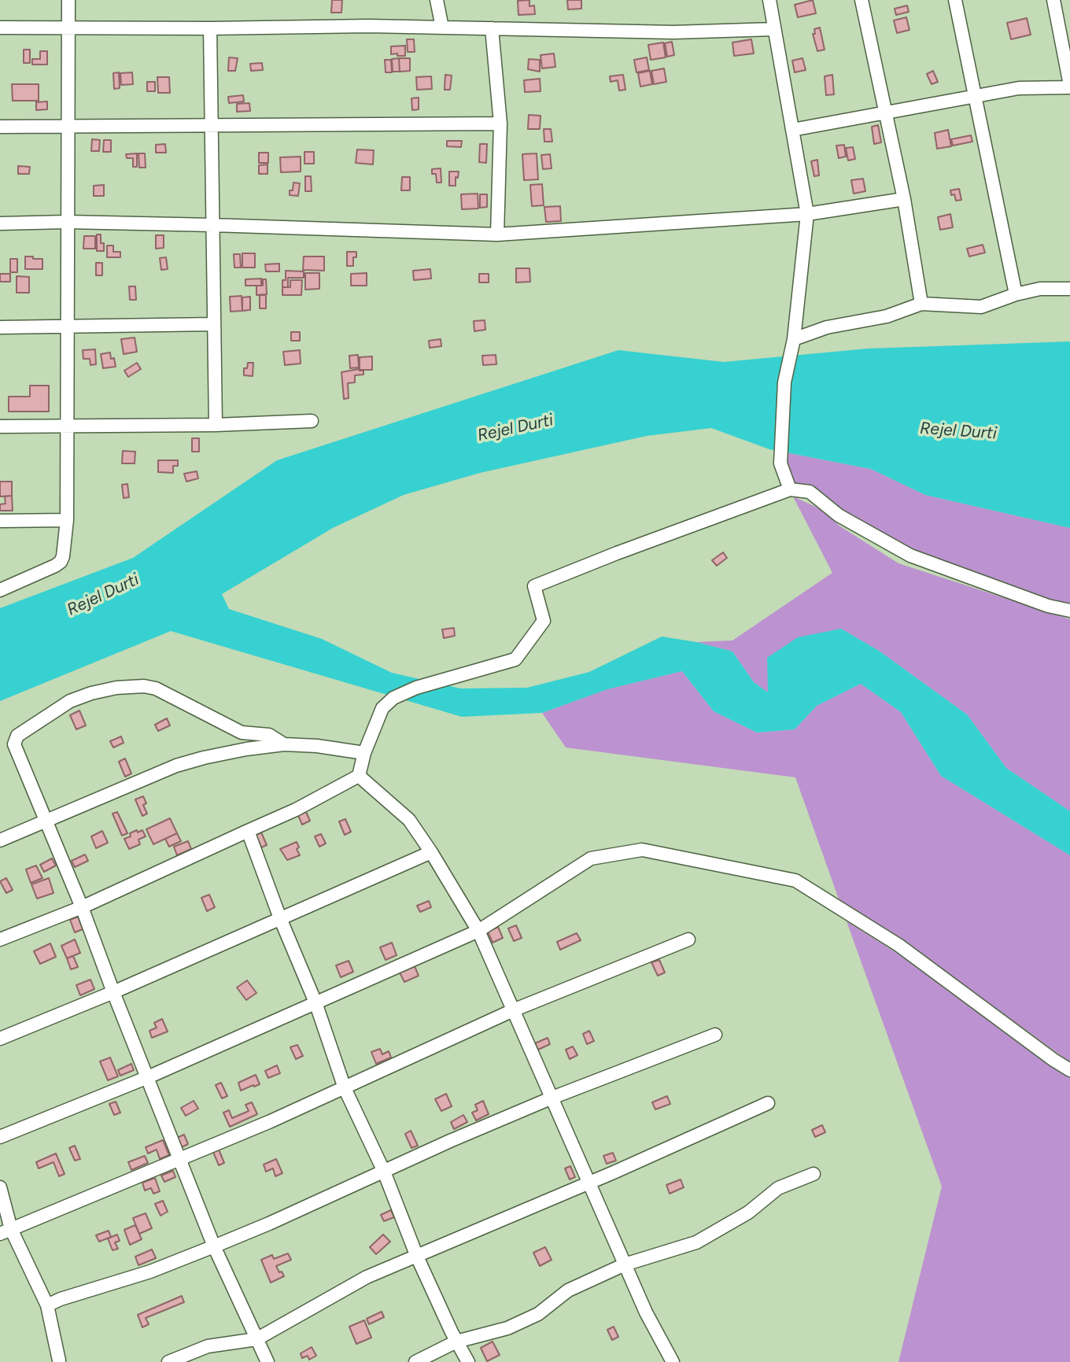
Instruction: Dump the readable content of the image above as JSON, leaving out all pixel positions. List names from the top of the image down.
{
  "water": ["Rejel Durti"]
}
